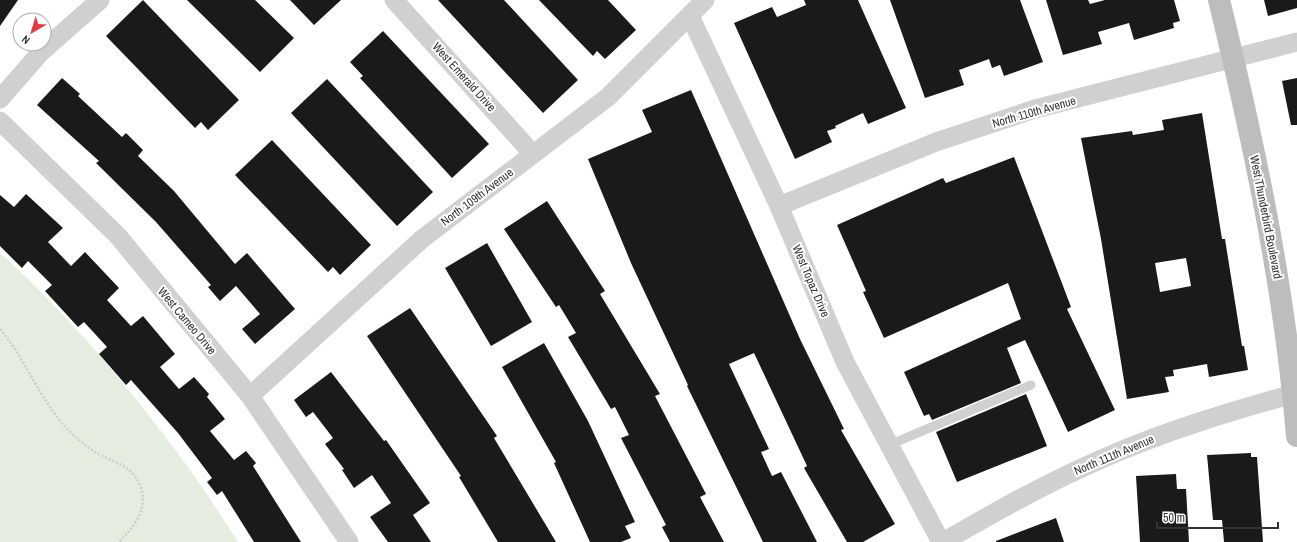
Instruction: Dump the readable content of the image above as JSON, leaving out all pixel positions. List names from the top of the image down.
{
  "streets": {
    "street": [
      "West Emerald Drive",
      "North 110th Avenue",
      "North 109th Avenue",
      "West Thunderbird Boulevard",
      "West Topaz Drive",
      "West Cameo Drive",
      "North 111th Avenue"
    ]
  },
  "crossings": [
    ["West Emerald Drive", "North 109th Avenue"],
    ["North 110th Avenue", "West Thunderbird Boulevard"],
    ["North 110th Avenue", "West Topaz Drive"],
    ["North 109th Avenue", "West Topaz Drive"],
    ["North 109th Avenue", "West Cameo Drive"],
    ["West Thunderbird Boulevard", "North 111th Avenue"],
    ["West Topaz Drive", "North 111th Avenue"]
  ],
  "scale_bar": "50 m",
  "north": "bottom left"
}
